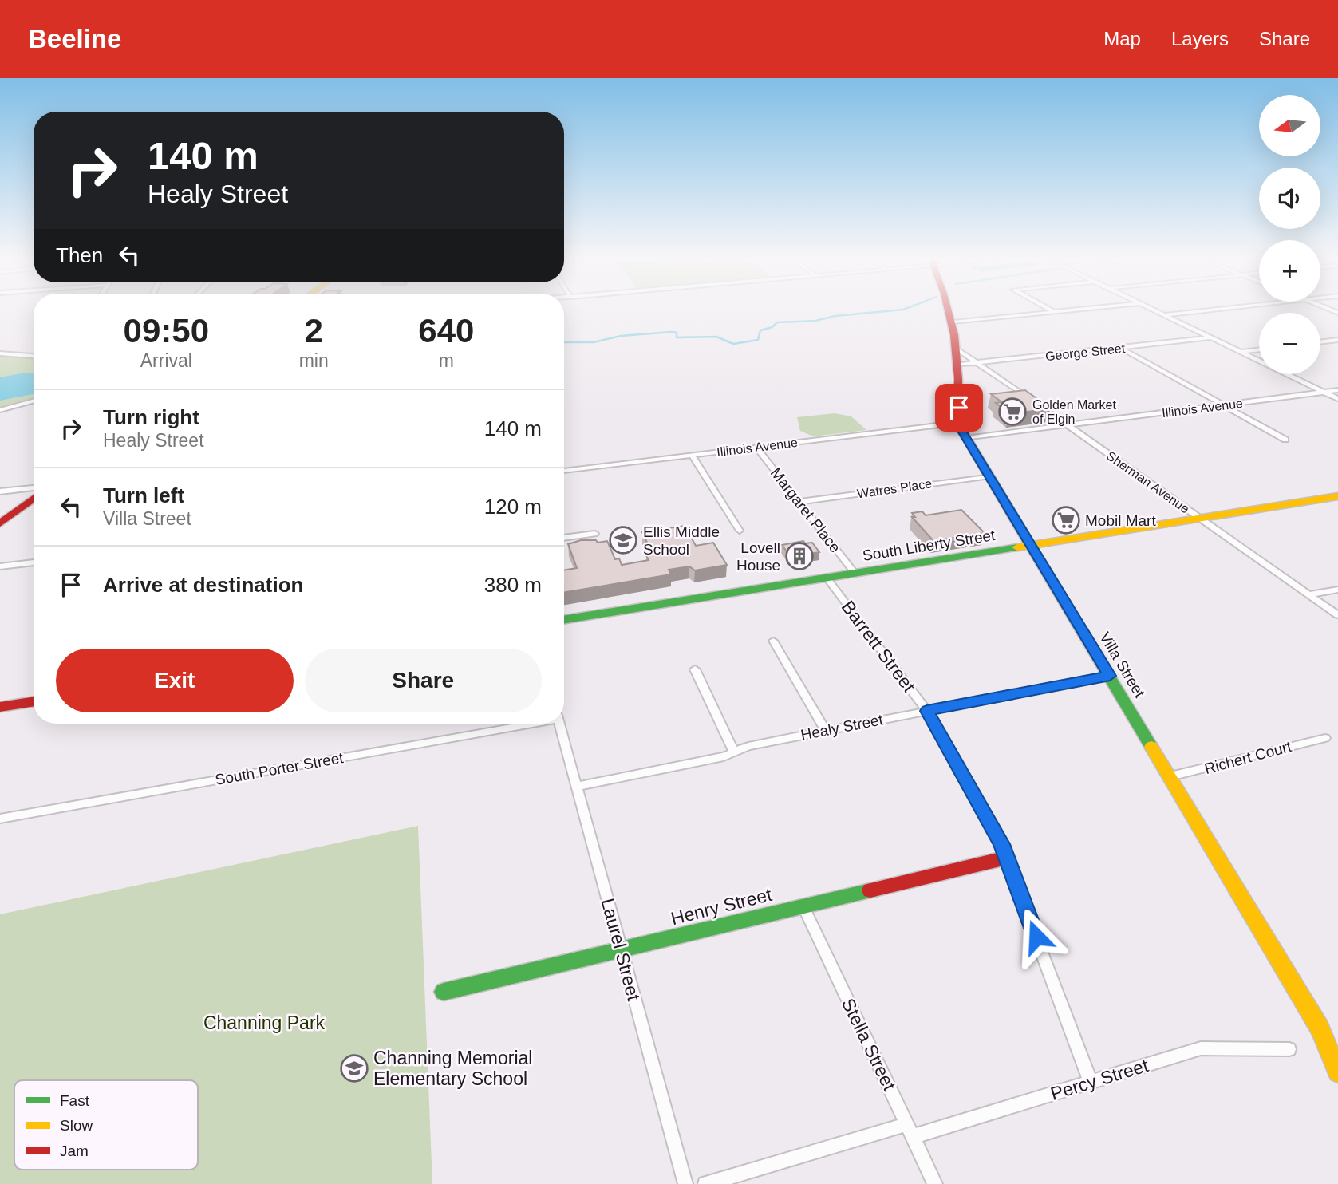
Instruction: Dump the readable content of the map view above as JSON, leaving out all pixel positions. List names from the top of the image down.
{
  "streets": {
    "main road": ["South Liberty Street", "Villa Street", "Henry Street"],
    "street": [
      "George Street",
      "Illinois Avenue",
      "Sherman Avenue",
      "Watres Place",
      "Margaret Place",
      "Barrett Street",
      "Healy Street",
      "Richert Court",
      "South Porter Street",
      "Laurel Street",
      "Stella Street",
      "Percy Street"
    ]
  },
  "crossings": [
    ["George Street", "Sherman Avenue"],
    ["Illinois Avenue", "Sherman Avenue"],
    ["Illinois Avenue", "Margaret Place"],
    ["Illinois Avenue", "Villa Street"],
    ["Sherman Avenue", "South Liberty Street"],
    ["Watres Place", "Margaret Place"],
    ["Watres Place", "Villa Street"],
    ["Margaret Place", "South Liberty Street"],
    ["South Liberty Street", "Barrett Street"],
    ["South Liberty Street", "Villa Street"],
    ["Barrett Street", "Healy Street"],
    ["Barrett Street", "Henry Street"],
    ["Barrett Street", "Percy Street"],
    ["Villa Street", "Healy Street"],
    ["Villa Street", "Richert Court"],
    ["Healy Street", "Laurel Street"],
    ["Henry Street", "Laurel Street"],
    ["Henry Street", "Stella Street"],
    ["Stella Street", "Percy Street"]
  ],
  "parks": ["Channing Park"],
  "places": {
    "supermarket": ["Golden Market of Elgin", "Mobil Mart"],
    "school or university": ["Ellis Middle School", "Channing Memorial Elementary School"],
    "building": ["Lovell House"]
  },
  "legend": ["Fast", "Slow", "Jam"],
  "north": "left",
  "page": {
    "header": "Beeline",
    "nav": ["Map", "Layers", "Share"],
    "map_buttons": ["+", "−"],
    "turn": ["140 m", "Healy Street"],
    "then": "Then",
    "eta": [
      "09:50",
      "Arrival",
      "2",
      "min",
      "640",
      "m"
    ],
    "list": [
      {
        "name": "Turn right",
        "note": "Healy Street",
        "value": "140 m"
      },
      {
        "name": "Turn left",
        "note": "Villa Street",
        "value": "120 m"
      },
      {
        "name": "Arrive at destination",
        "value": "380 m"
      }
    ],
    "buttons": ["Exit", "Share"]
  }
}
